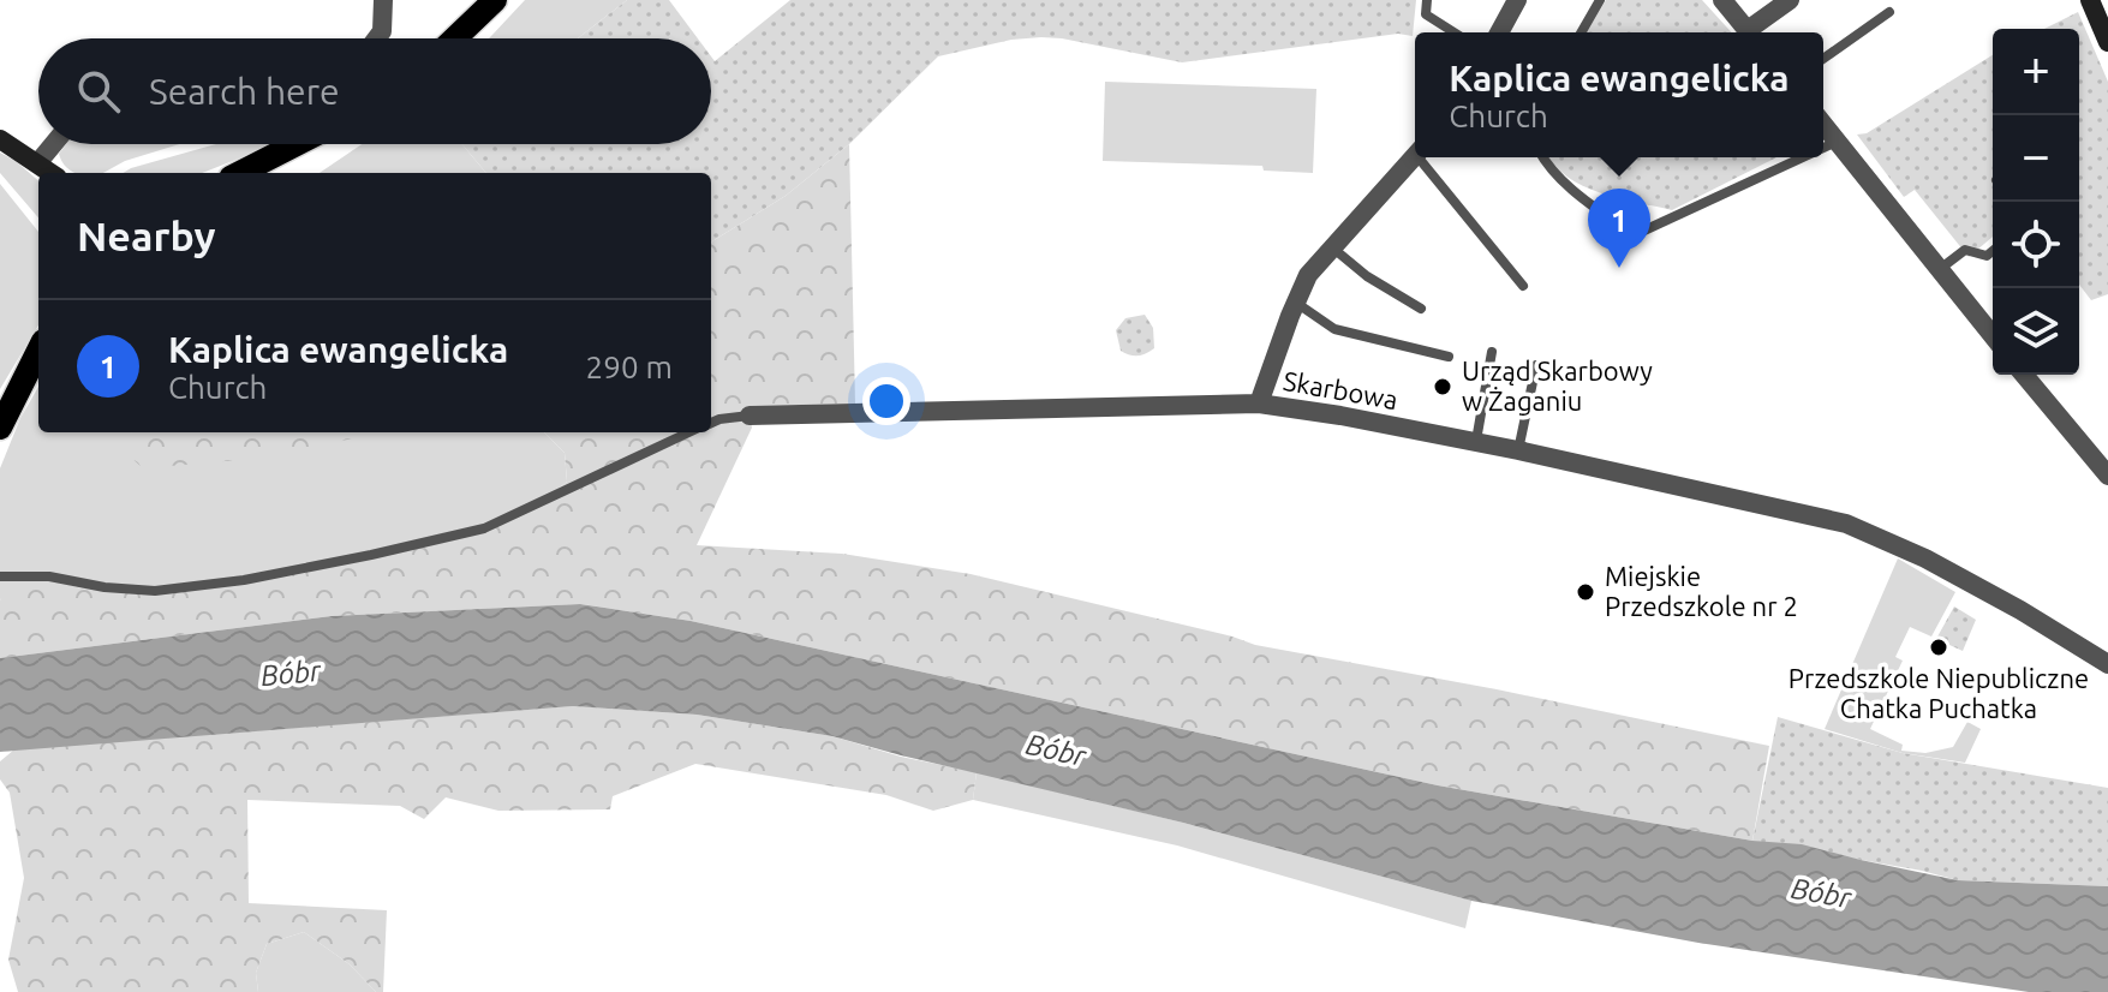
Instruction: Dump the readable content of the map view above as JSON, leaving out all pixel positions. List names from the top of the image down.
{
  "streets": {
    "street": ["Skarbowa"]
  },
  "water": ["Bóbr"],
  "places": ["Urząd Skarbowy w Żaganiu", "Miejskie Przedszkole nr 2", "Przedszkole Niepubliczne Chatka Puchatka"],
  "page": {
    "map_buttons": ["+", "−"],
    "popup": ["Kaplica ewangelicka", "Church"],
    "search": "Search here",
    "heading": "Nearby",
    "pins": "1",
    "list": [
      {
        "mark": "1",
        "name": "Kaplica ewangelicka",
        "note": "Church",
        "value": "290 m"
      }
    ]
  }
}
